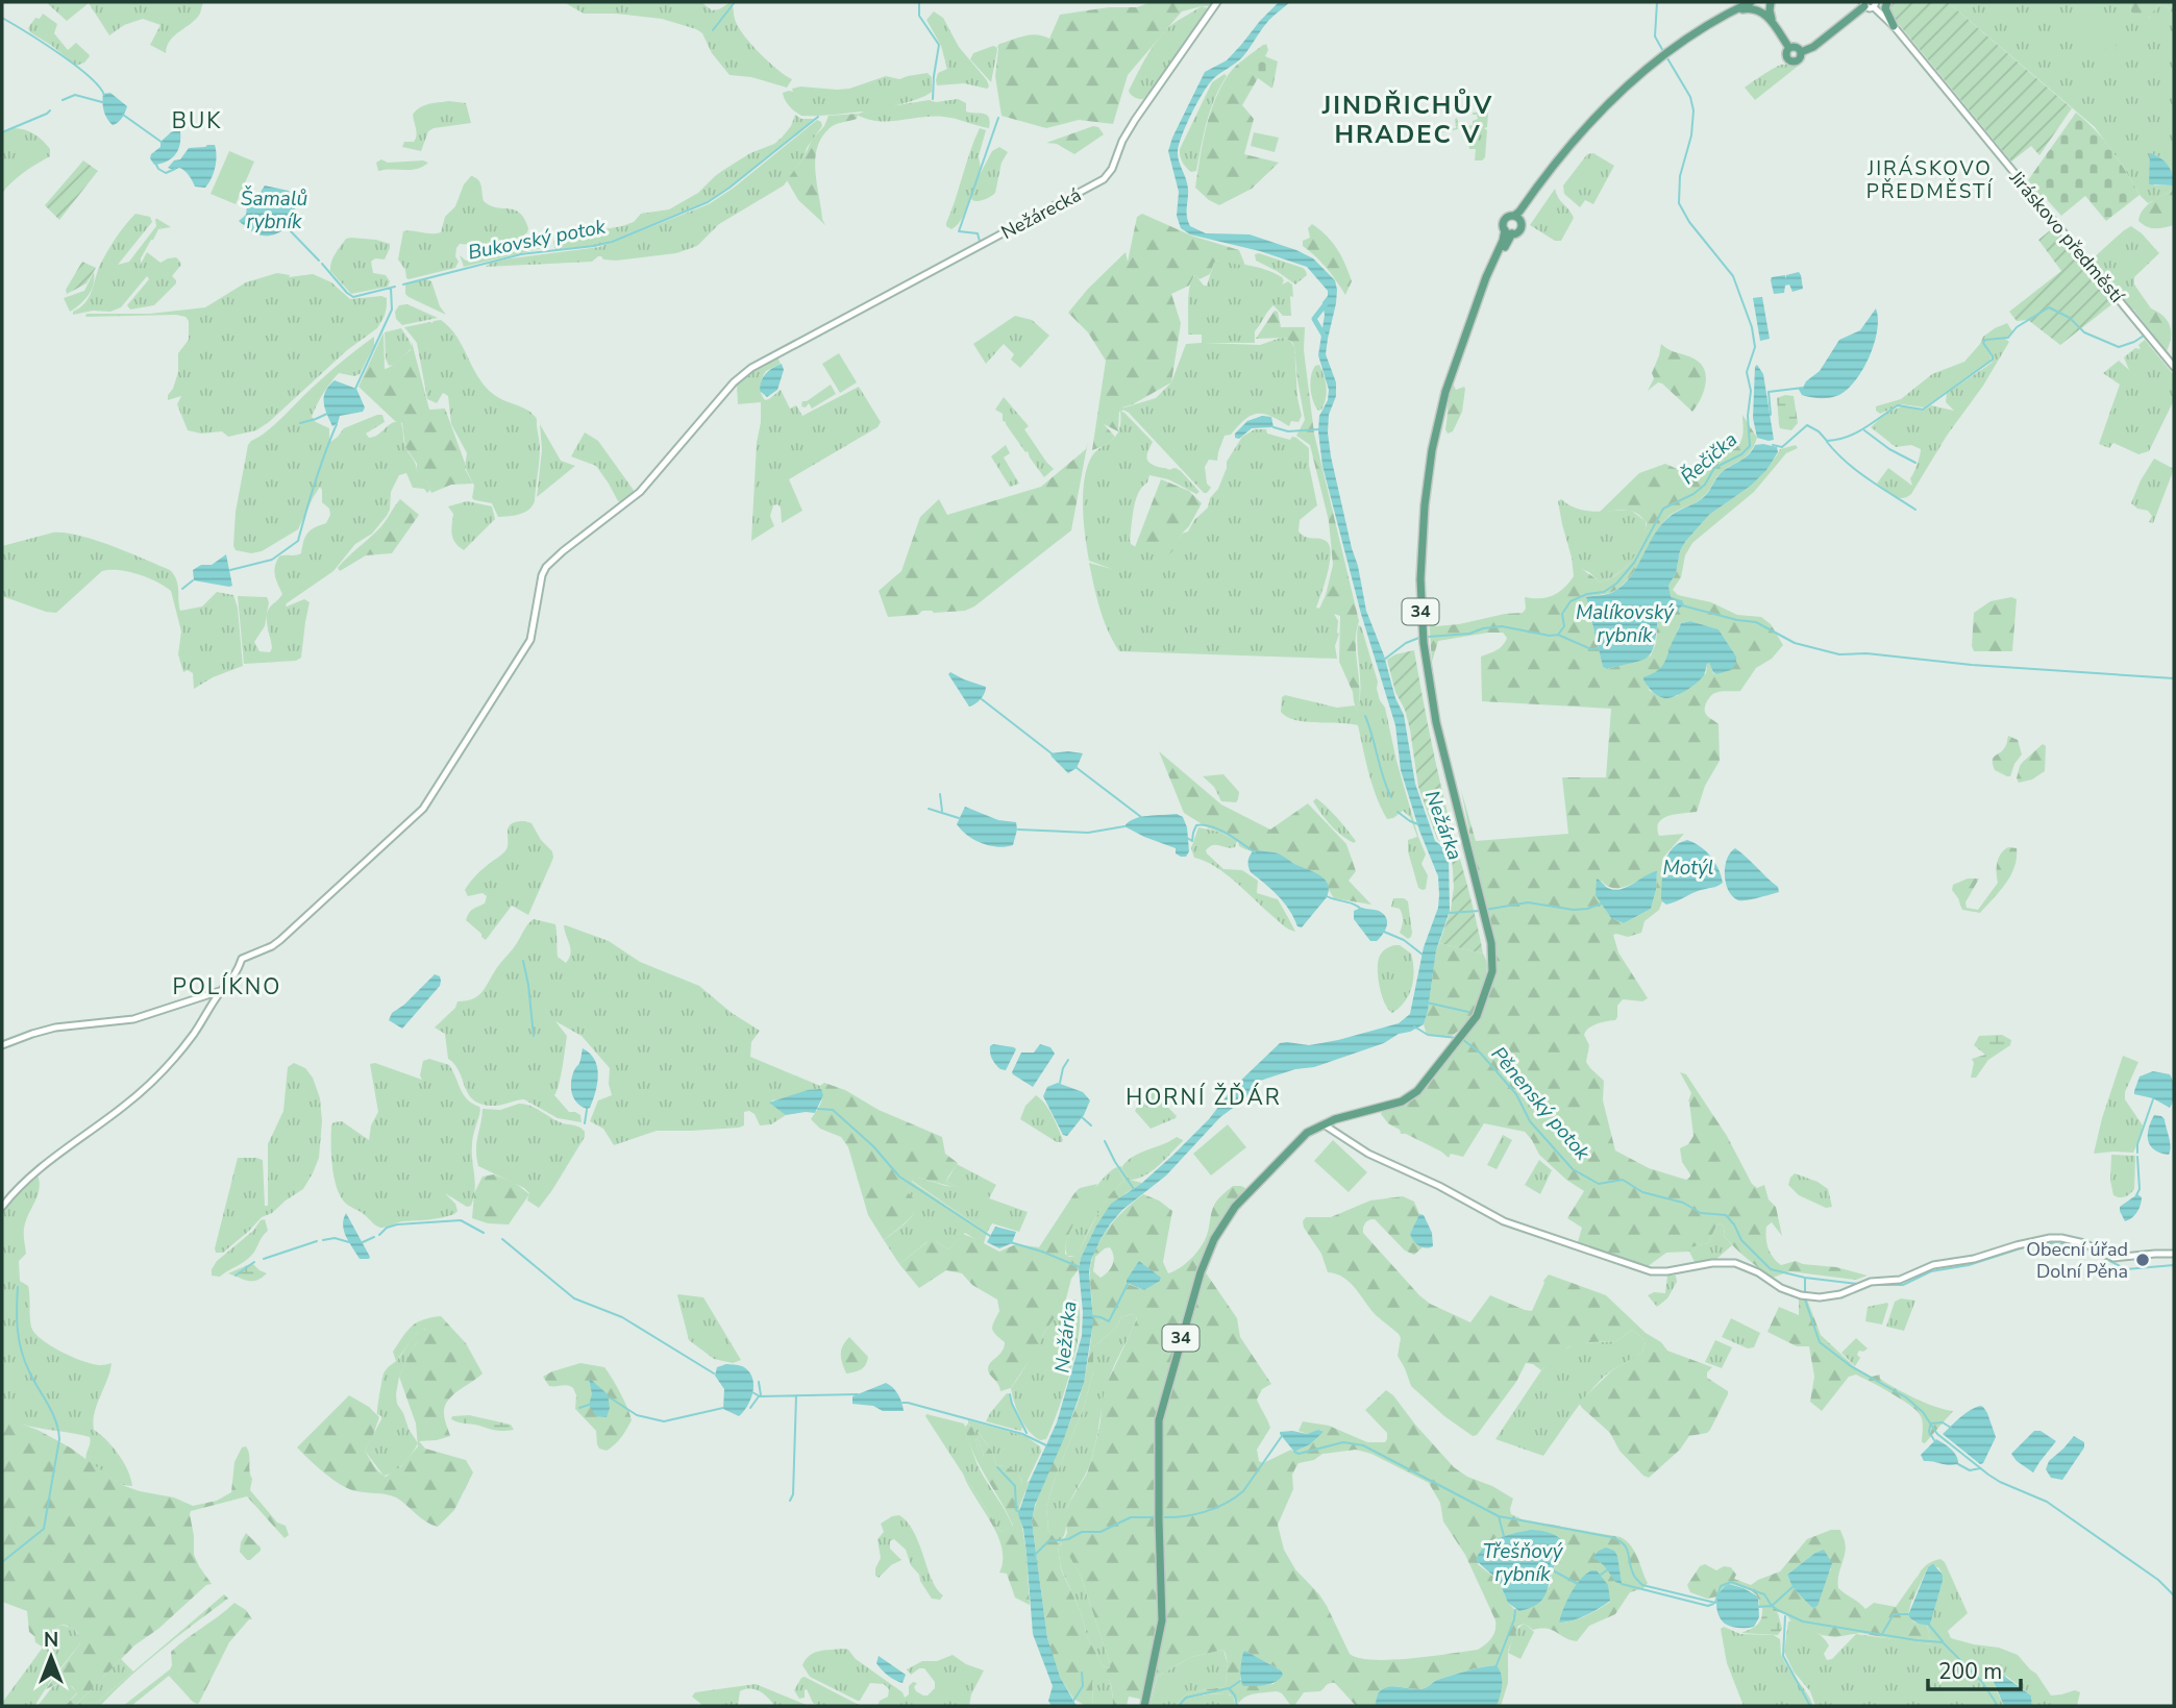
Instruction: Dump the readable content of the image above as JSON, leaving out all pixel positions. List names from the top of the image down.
{
  "streets": {
    "main road": ["34"],
    "street": ["Nežárecká", "Jiráskovo předměstí"]
  },
  "districts": [
    "JINDŘICHŮV HRADEC V",
    "BUK",
    "JIRÁSKOVO PŘEDMĚSTÍ",
    "POLÍKNO",
    "HORNÍ ŽĎÁR"
  ],
  "water": [
    "Šamalů rybník",
    "Bukovský potok",
    "Řečička",
    "Malíkovský rybník",
    "Nežárka",
    "Motýl",
    "Pěnenský potok",
    "Třešňový rybník"
  ],
  "places": ["Obecní úřad Dolní Pěna"],
  "scale_bar": "200 m",
  "north": "top"
}
